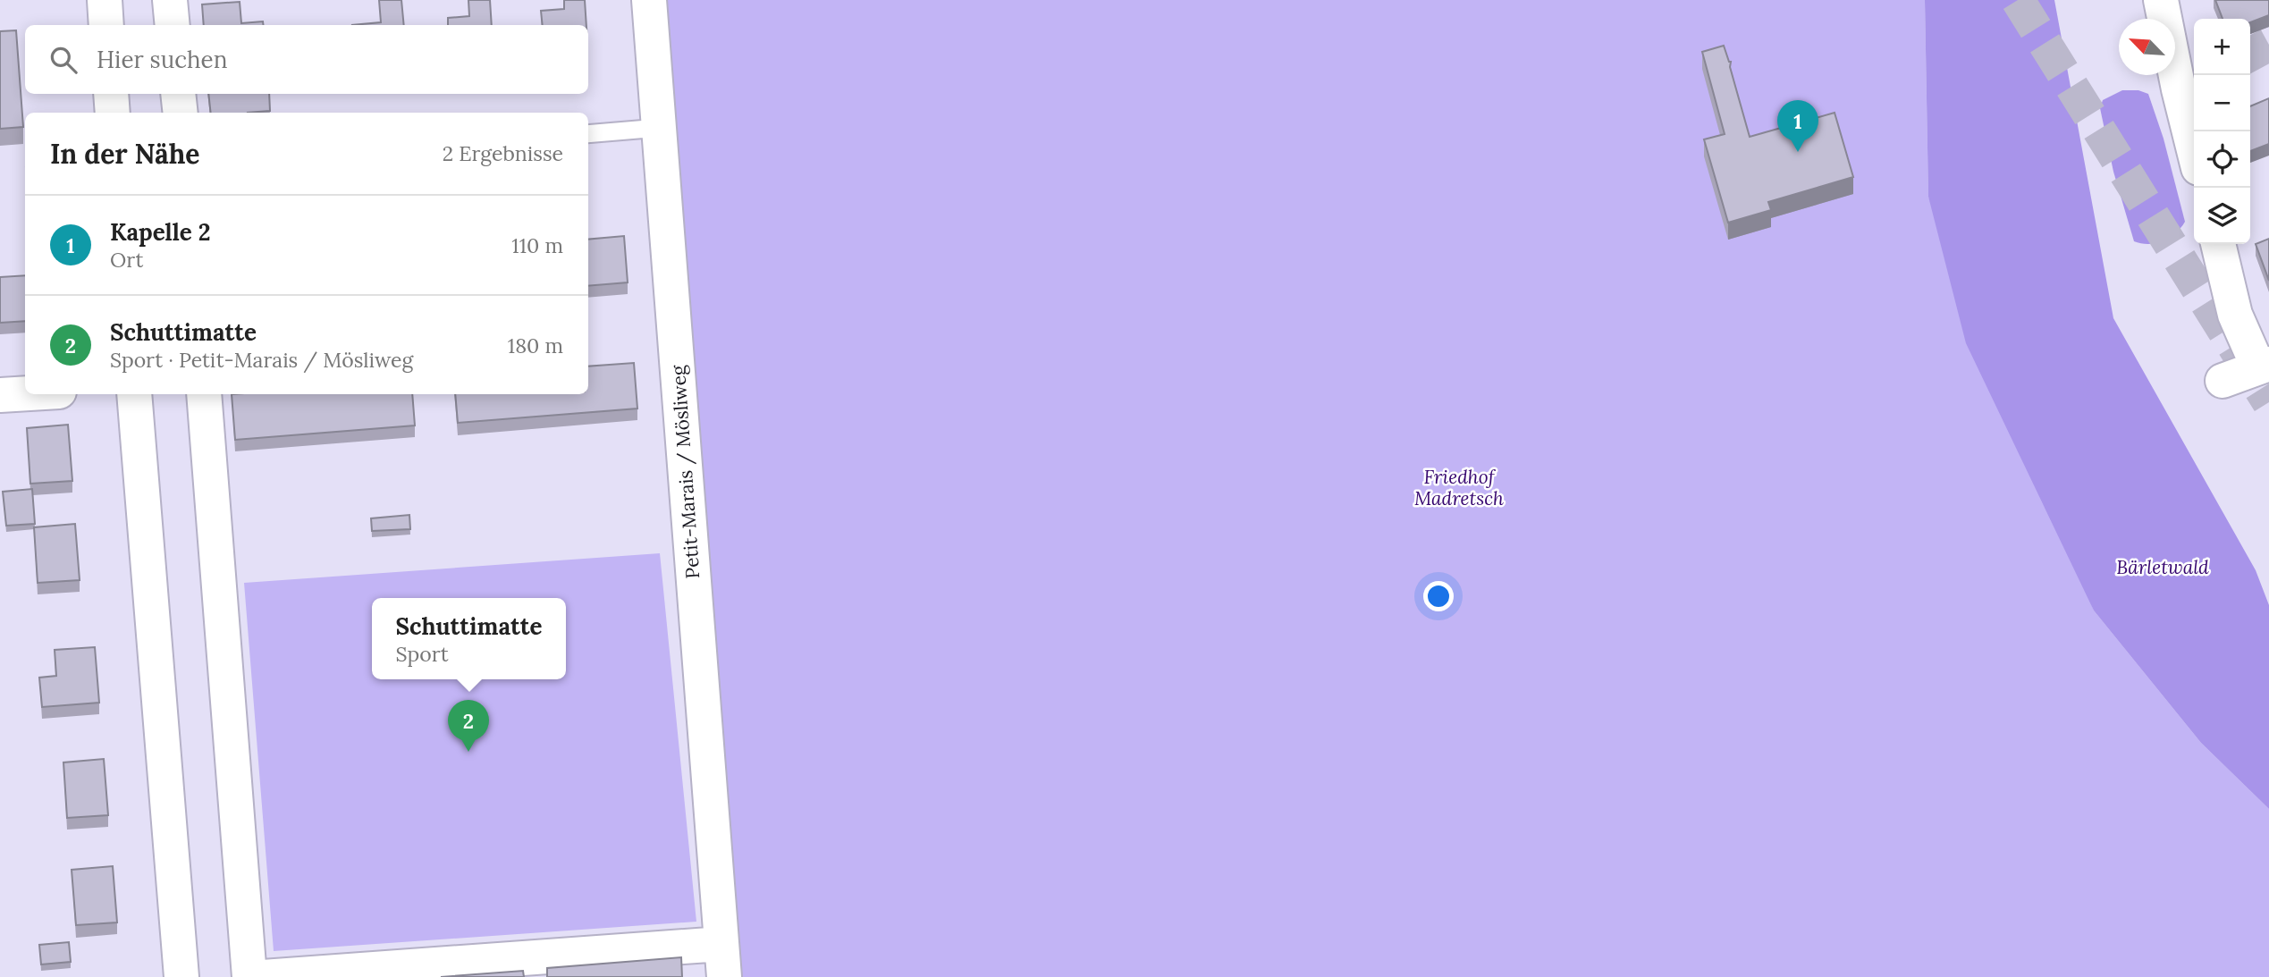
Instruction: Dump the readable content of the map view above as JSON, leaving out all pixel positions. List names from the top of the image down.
{
  "streets": {
    "street": ["Petit-Marais / Mösliweg"]
  },
  "parks": ["Friedhof Madretsch", "Bärletwald"],
  "north": "top left",
  "page": {
    "map_buttons": ["+", "−"],
    "search": "Hier suchen",
    "pins": ["1", "2"],
    "heading": ["In der Nähe", "2 Ergebnisse"],
    "list": [
      {
        "mark": "1",
        "name": "Kapelle 2",
        "note": "Ort",
        "value": "110 m"
      },
      {
        "mark": "2",
        "name": "Schuttimatte",
        "note": "Sport · Petit-Marais / Mösliweg",
        "value": "180 m"
      }
    ],
    "popup": ["Schuttimatte", "Sport"]
  }
}
